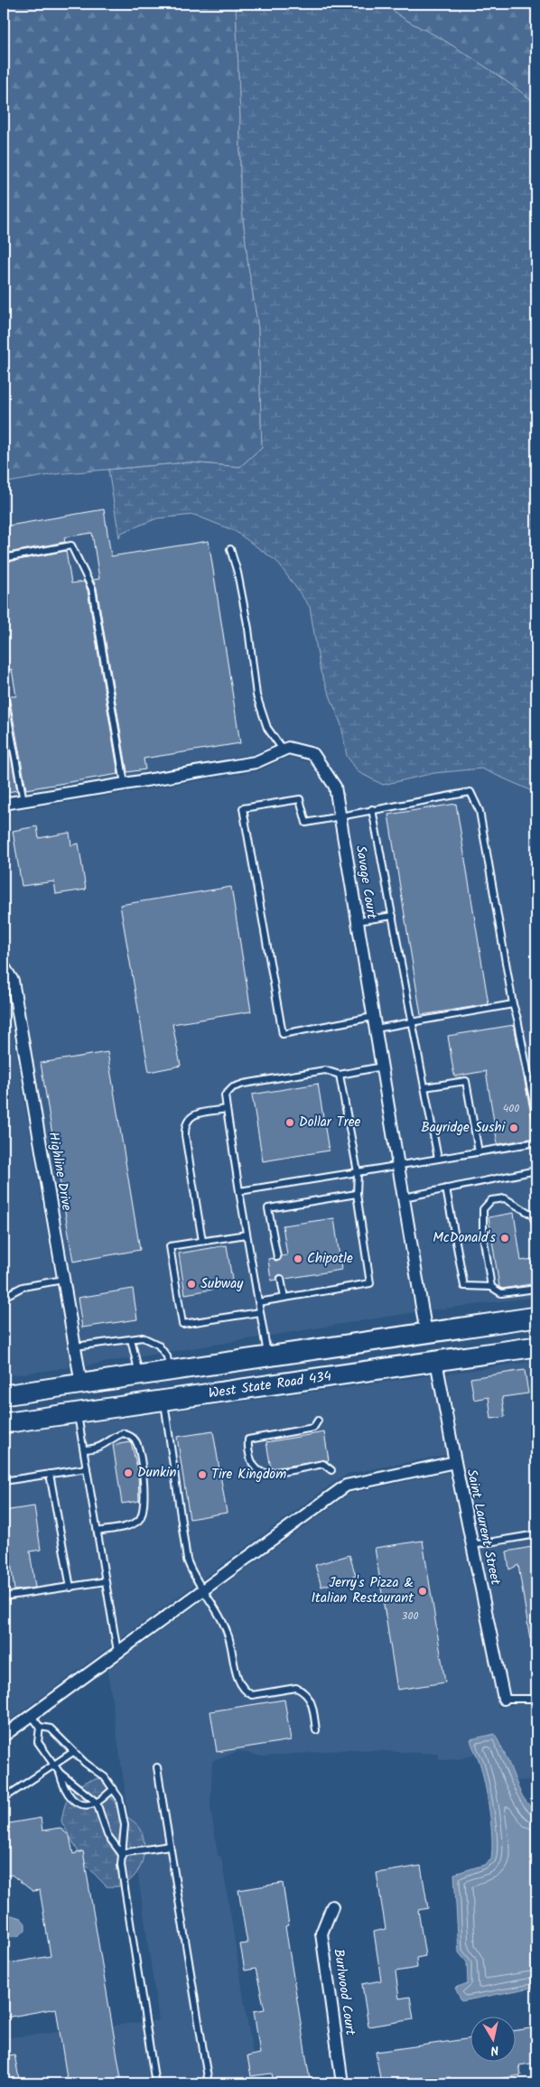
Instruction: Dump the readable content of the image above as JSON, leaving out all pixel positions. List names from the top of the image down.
{
  "streets": {
    "main road": ["West State Road 434"],
    "street": [
      "Savage Court",
      "Highline Drive",
      "Saint Laurent Street",
      "Burlwood Court"
    ]
  },
  "crossings": [
    ["Savage Court", "West State Road 434"],
    ["Highline Drive", "West State Road 434"],
    ["West State Road 434", "Saint Laurent Street"]
  ],
  "places": [
    "Dollar Tree",
    "Bayridge Sushi",
    "McDonald's",
    "Chipotle",
    "Subway",
    "Dunkin'",
    "Tire Kingdom",
    "Jerry's Pizza & Italian Restaurant"
  ],
  "house_numbers": ["400", "300"],
  "north": "bottom"
}
